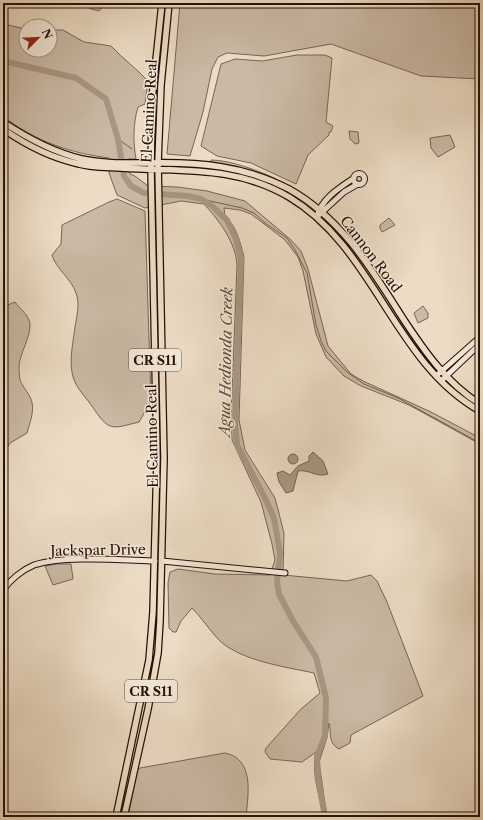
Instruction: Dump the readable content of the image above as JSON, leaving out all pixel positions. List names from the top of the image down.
{
  "streets": {
    "main road": ["El Camino Real", "Cannon Road", "CR S11"],
    "street": ["Jackspar Drive"]
  },
  "crossings": [
    ["El Camino Real", "Cannon Road"],
    ["El Camino Real", "Jackspar Drive"]
  ],
  "water": ["Agua Hedionda Creek"],
  "north": "top right"
}
